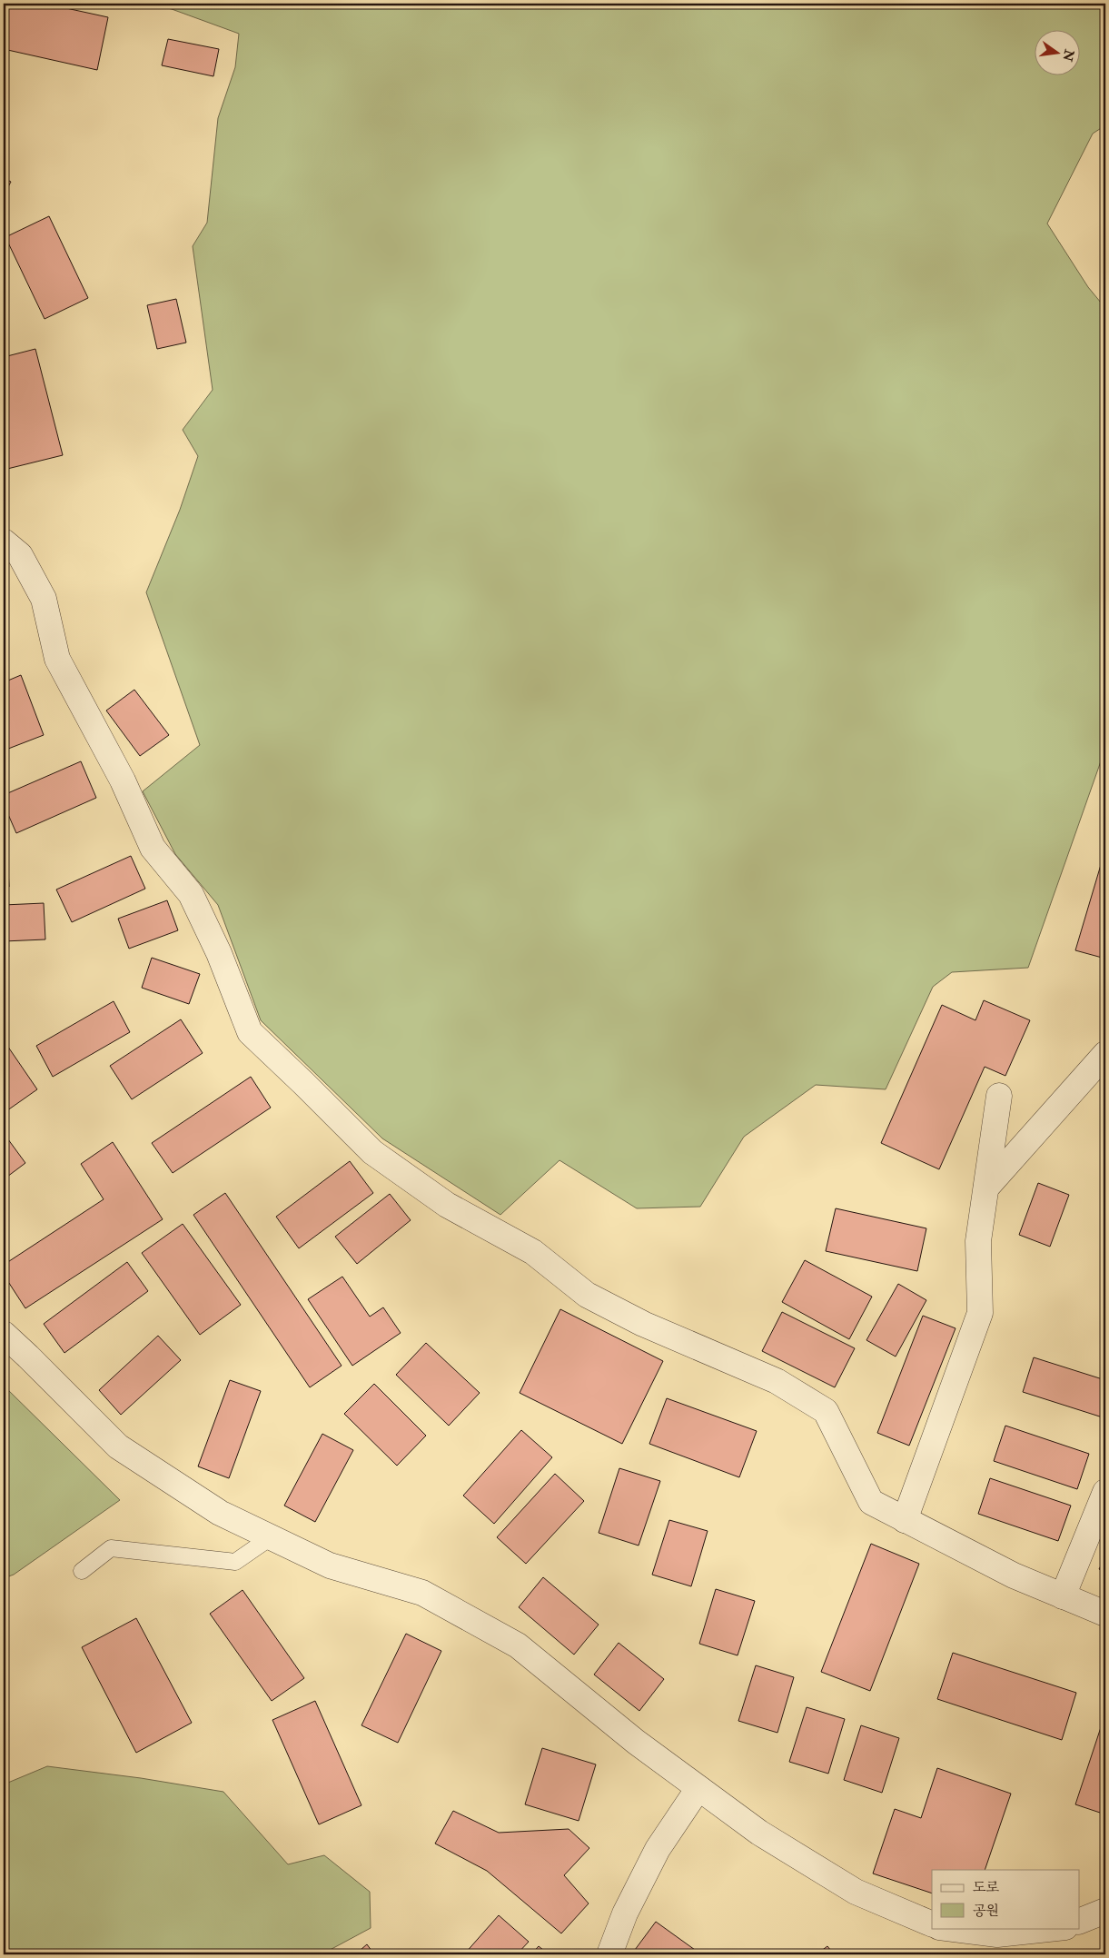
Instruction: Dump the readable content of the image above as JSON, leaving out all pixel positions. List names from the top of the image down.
{
  "legend": ["도로", "공원"],
  "north": "right"
}
